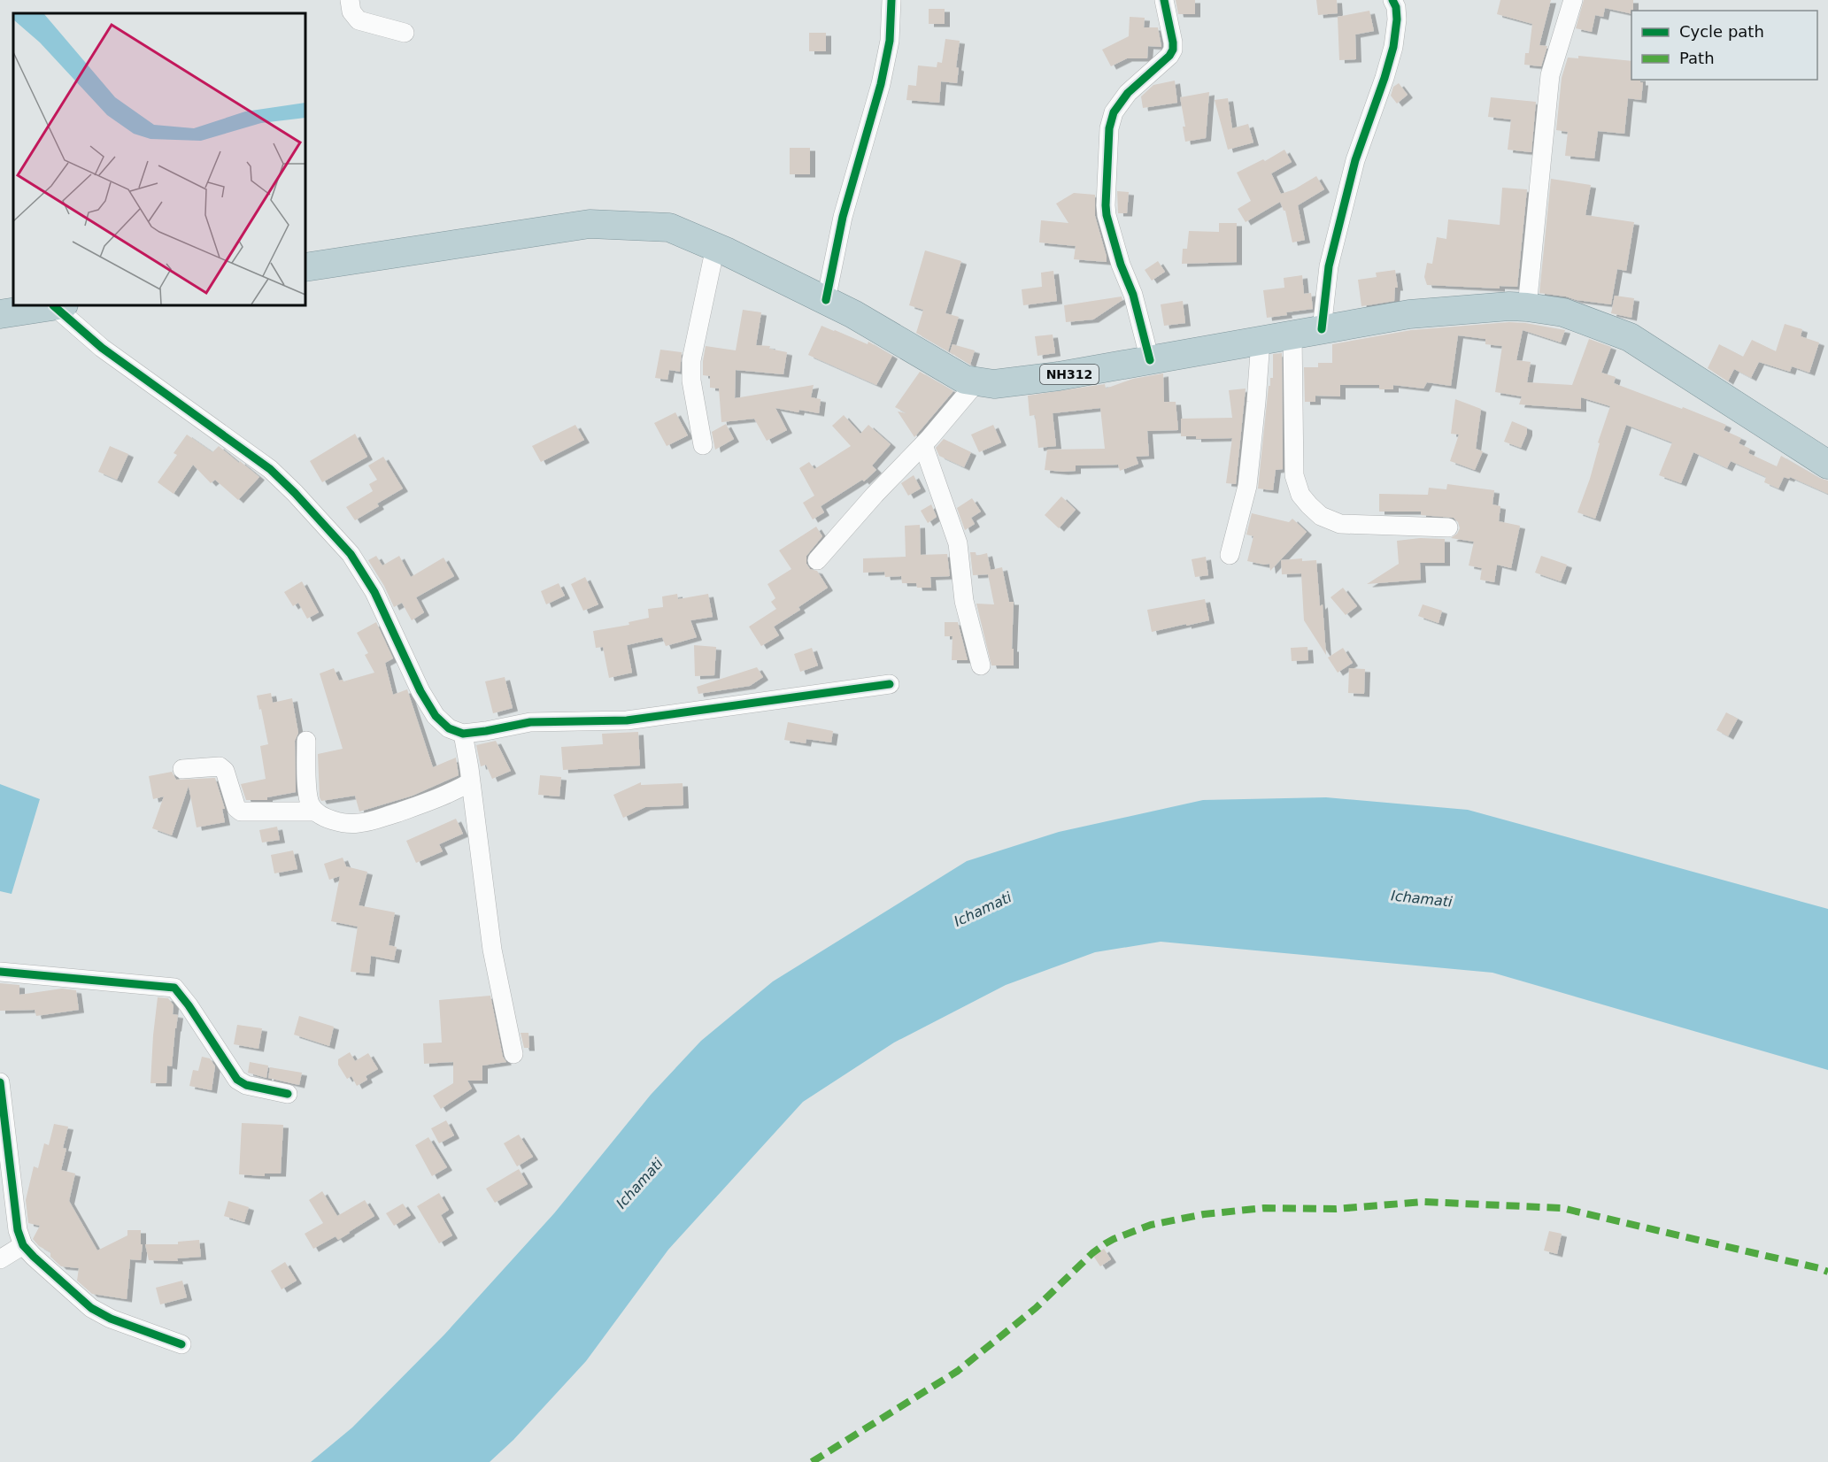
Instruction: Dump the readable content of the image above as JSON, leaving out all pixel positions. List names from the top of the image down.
{
  "streets": {
    "highway": ["NH312"]
  },
  "water": ["Ichamati"],
  "legend": ["Cycle path", "Path"]
}
